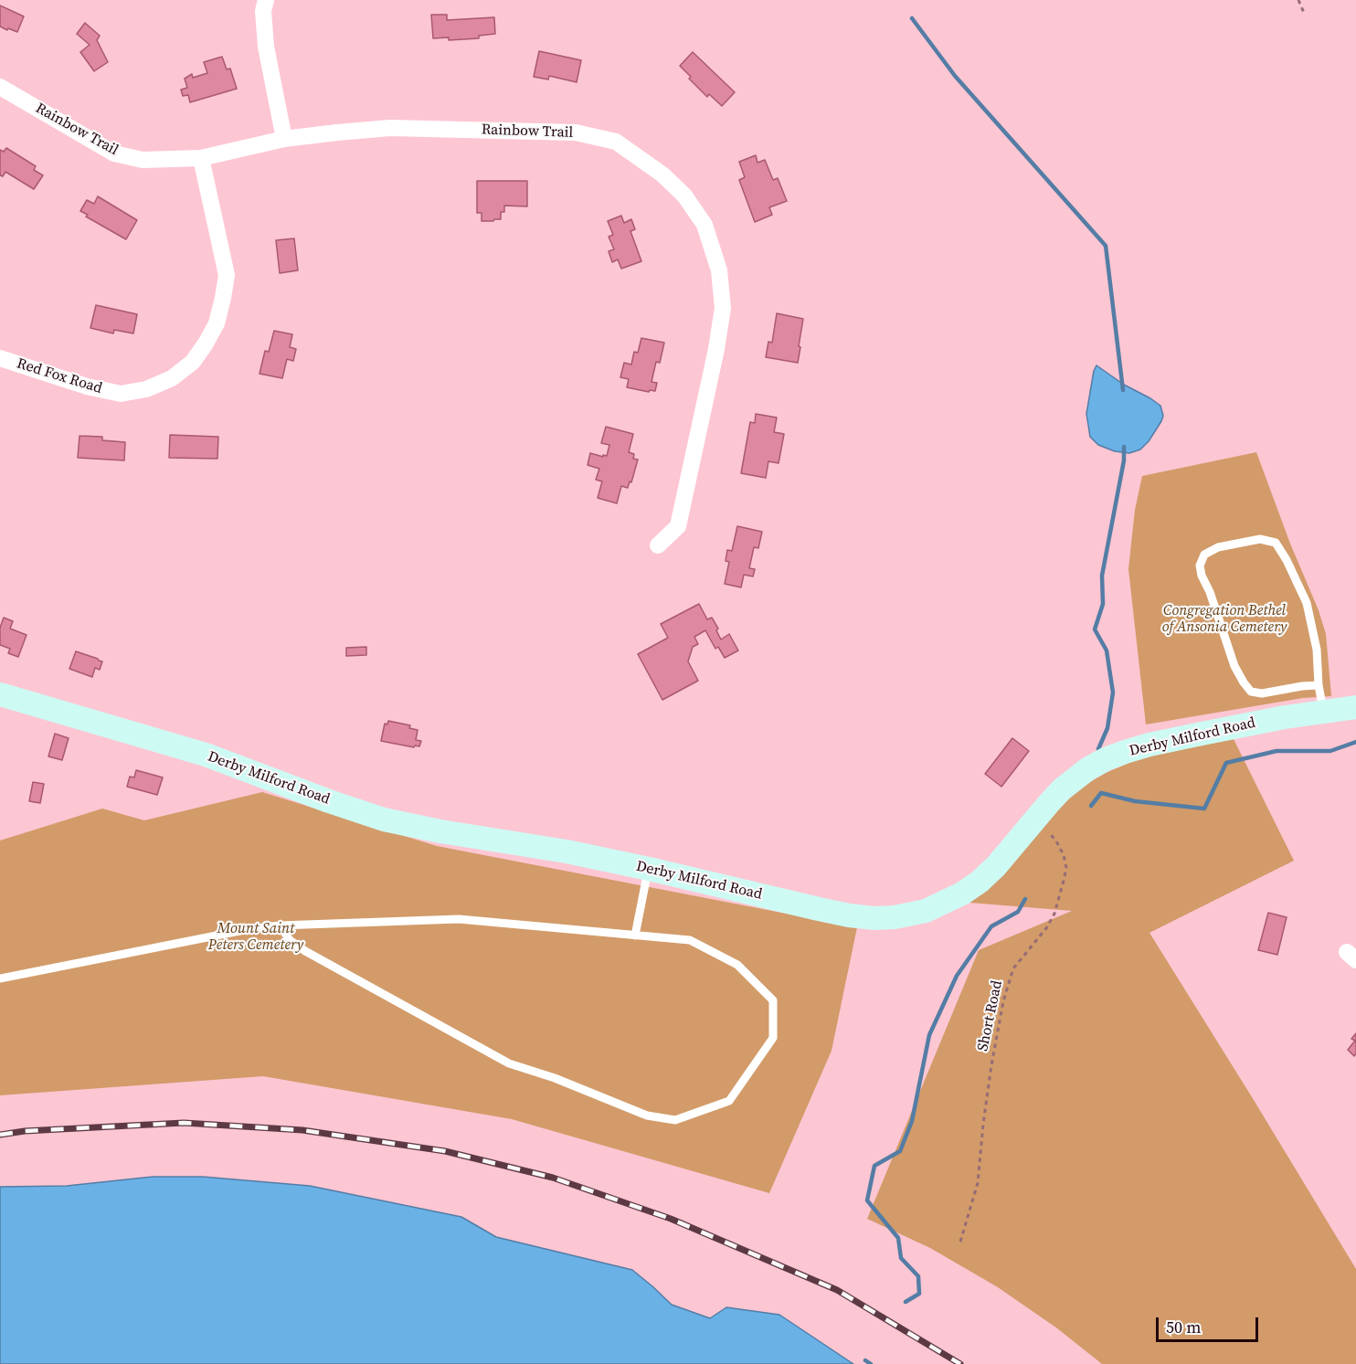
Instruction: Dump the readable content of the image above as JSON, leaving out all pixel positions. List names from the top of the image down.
{
  "streets": {
    "main road": ["Derby Milford Road"],
    "street": ["Rainbow Trail", "Red Fox Road"],
    "path": ["Short Road"]
  },
  "crossings": [
    ["Rainbow Trail", "Red Fox Road"],
    ["Derby Milford Road", "Short Road"]
  ],
  "parks": ["Congregation Bethel of Ansonia Cemetery", "Mount Saint Peters Cemetery"],
  "scale_bar": "50 m"
}
